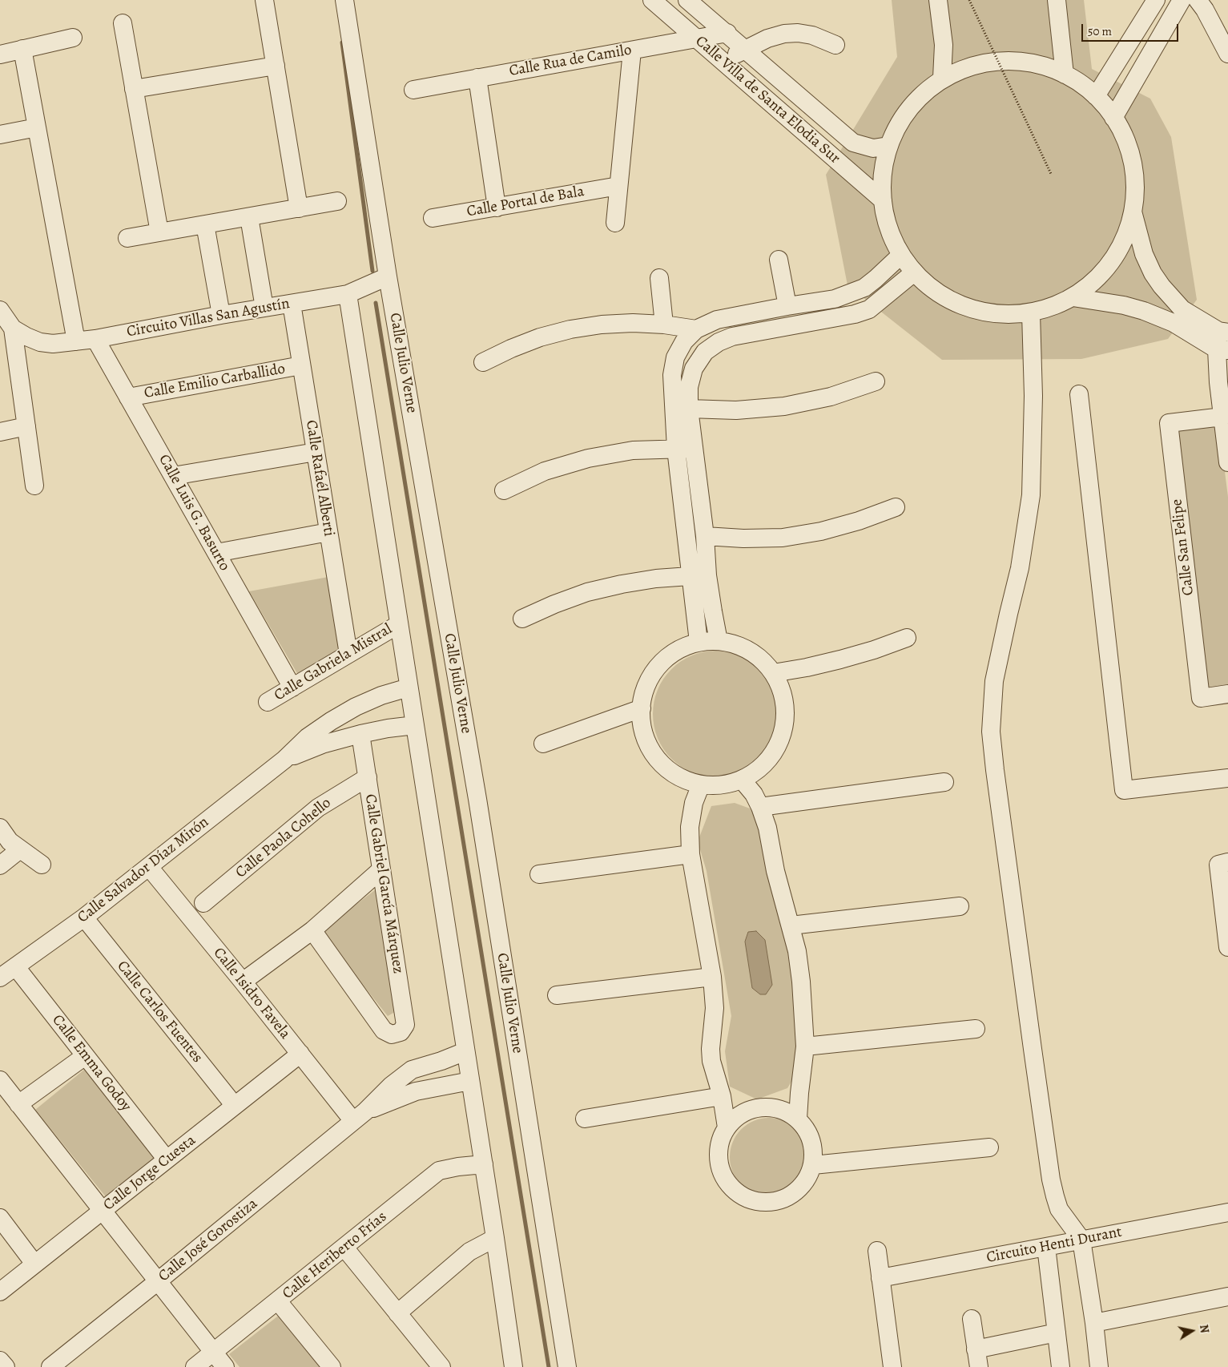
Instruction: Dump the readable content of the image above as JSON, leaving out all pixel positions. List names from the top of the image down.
{
  "streets": {
    "street": [
      "Calle Rua de Camilo",
      "Calle Villa de Santa Elodia Sur",
      "Calle Portal de Bala",
      "Circuito Villas San Agustín",
      "Calle Julio Verne",
      "Calle Emilio Carballido",
      "Calle Rafaél Alberti",
      "Calle Luis G. Basurto",
      "Calle San Felipe",
      "Calle Gabriela Mistral",
      "Calle Paola Cohello",
      "Calle Salvador Díaz Mirón",
      "Calle Gabriel García Márquez",
      "Calle Isidro Favela",
      "Calle Carlos Fuentes",
      "Calle Emma Godoy",
      "Calle Jorge Cuesta",
      "Calle José Gorostiza",
      "Circuito Henti Durant",
      "Calle Heriberto Frías"
    ]
  },
  "crossings": [
    ["Calle Rua de Camilo", "Calle Villa de Santa Elodia Sur"],
    ["Circuito Villas San Agustín", "Calle Julio Verne"],
    ["Circuito Villas San Agustín", "Calle Rafaél Alberti"],
    ["Circuito Villas San Agustín", "Calle Luis G. Basurto"],
    ["Calle Emilio Carballido", "Calle Rafaél Alberti"],
    ["Calle Emilio Carballido", "Calle Luis G. Basurto"],
    ["Calle Rafaél Alberti", "Calle Gabriela Mistral"],
    ["Calle Luis G. Basurto", "Calle Gabriela Mistral"],
    ["Calle Paola Cohello", "Calle Gabriel García Márquez"],
    ["Calle Salvador Díaz Mirón", "Calle Gabriel García Márquez"],
    ["Calle Salvador Díaz Mirón", "Calle Isidro Favela"],
    ["Calle Salvador Díaz Mirón", "Calle Carlos Fuentes"],
    ["Calle Salvador Díaz Mirón", "Calle Emma Godoy"],
    ["Calle Isidro Favela", "Calle Jorge Cuesta"],
    ["Calle Isidro Favela", "Calle José Gorostiza"],
    ["Calle Carlos Fuentes", "Calle Jorge Cuesta"],
    ["Calle Emma Godoy", "Calle Jorge Cuesta"]
  ],
  "scale_bar": "50 m",
  "north": "right"
}
